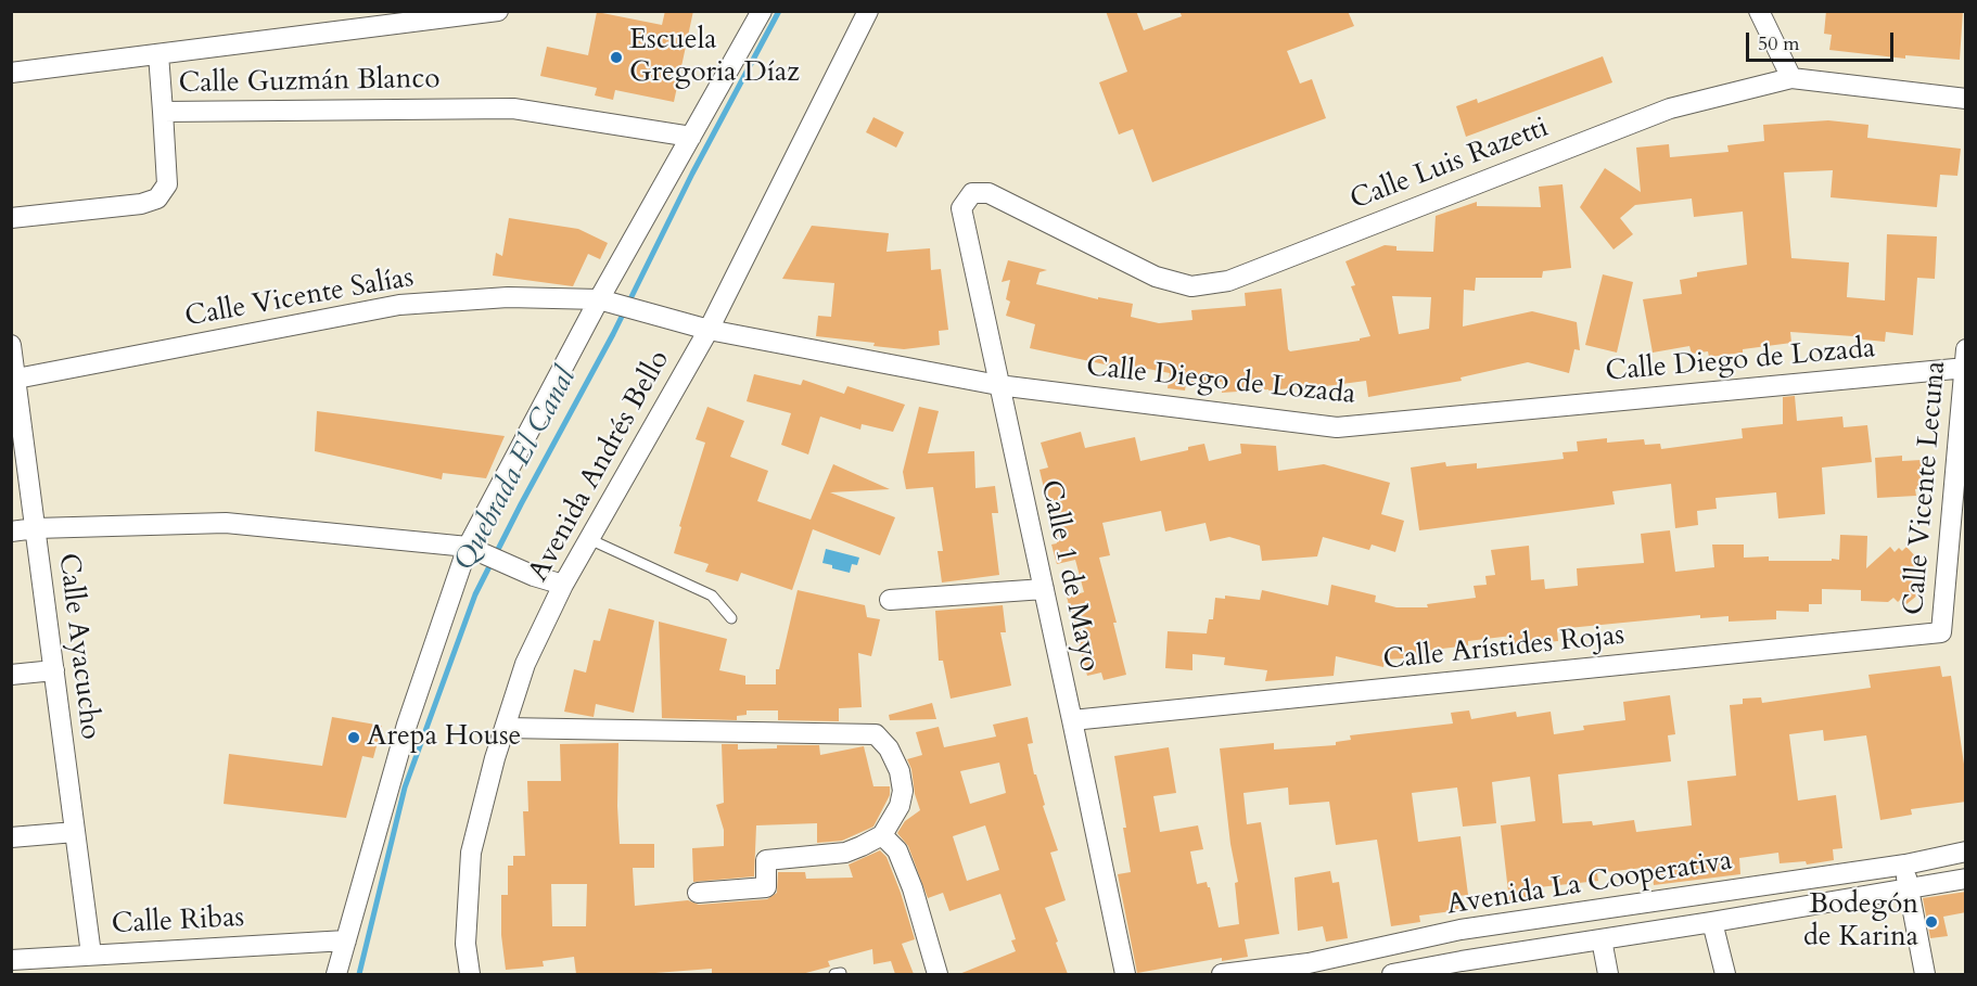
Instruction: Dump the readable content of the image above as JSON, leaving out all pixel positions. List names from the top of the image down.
{
  "streets": {
    "street": [
      "Calle Guzmán Blanco",
      "Calle Luis Razetti",
      "Calle Vicente Salías",
      "Calle Diego de Lozada",
      "Avenida Andrés Bello",
      "Calle Vicente Lecuna",
      "Calle 1 de Mayo",
      "Calle Ayacucho",
      "Calle Arístides Rojas",
      "Avenida La Cooperativa",
      "Calle Ribas"
    ]
  },
  "crossings": [
    ["Calle Luis Razetti", "Calle 1 de Mayo"],
    ["Calle Vicente Salías", "Calle Diego de Lozada"],
    ["Calle Vicente Salías", "Calle Ayacucho"],
    ["Calle Diego de Lozada", "Avenida Andrés Bello"],
    ["Calle Diego de Lozada", "Calle Vicente Lecuna"],
    ["Calle Diego de Lozada", "Calle 1 de Mayo"],
    ["Calle Vicente Lecuna", "Calle Arístides Rojas"],
    ["Calle 1 de Mayo", "Calle Arístides Rojas"],
    ["Calle Ayacucho", "Calle Ribas"]
  ],
  "water": ["Quebrada El Canal"],
  "places": ["Escuela Gregoria Díaz", "Arepa House", "Bodegón de Karina"],
  "scale_bar": "50 m"
}
